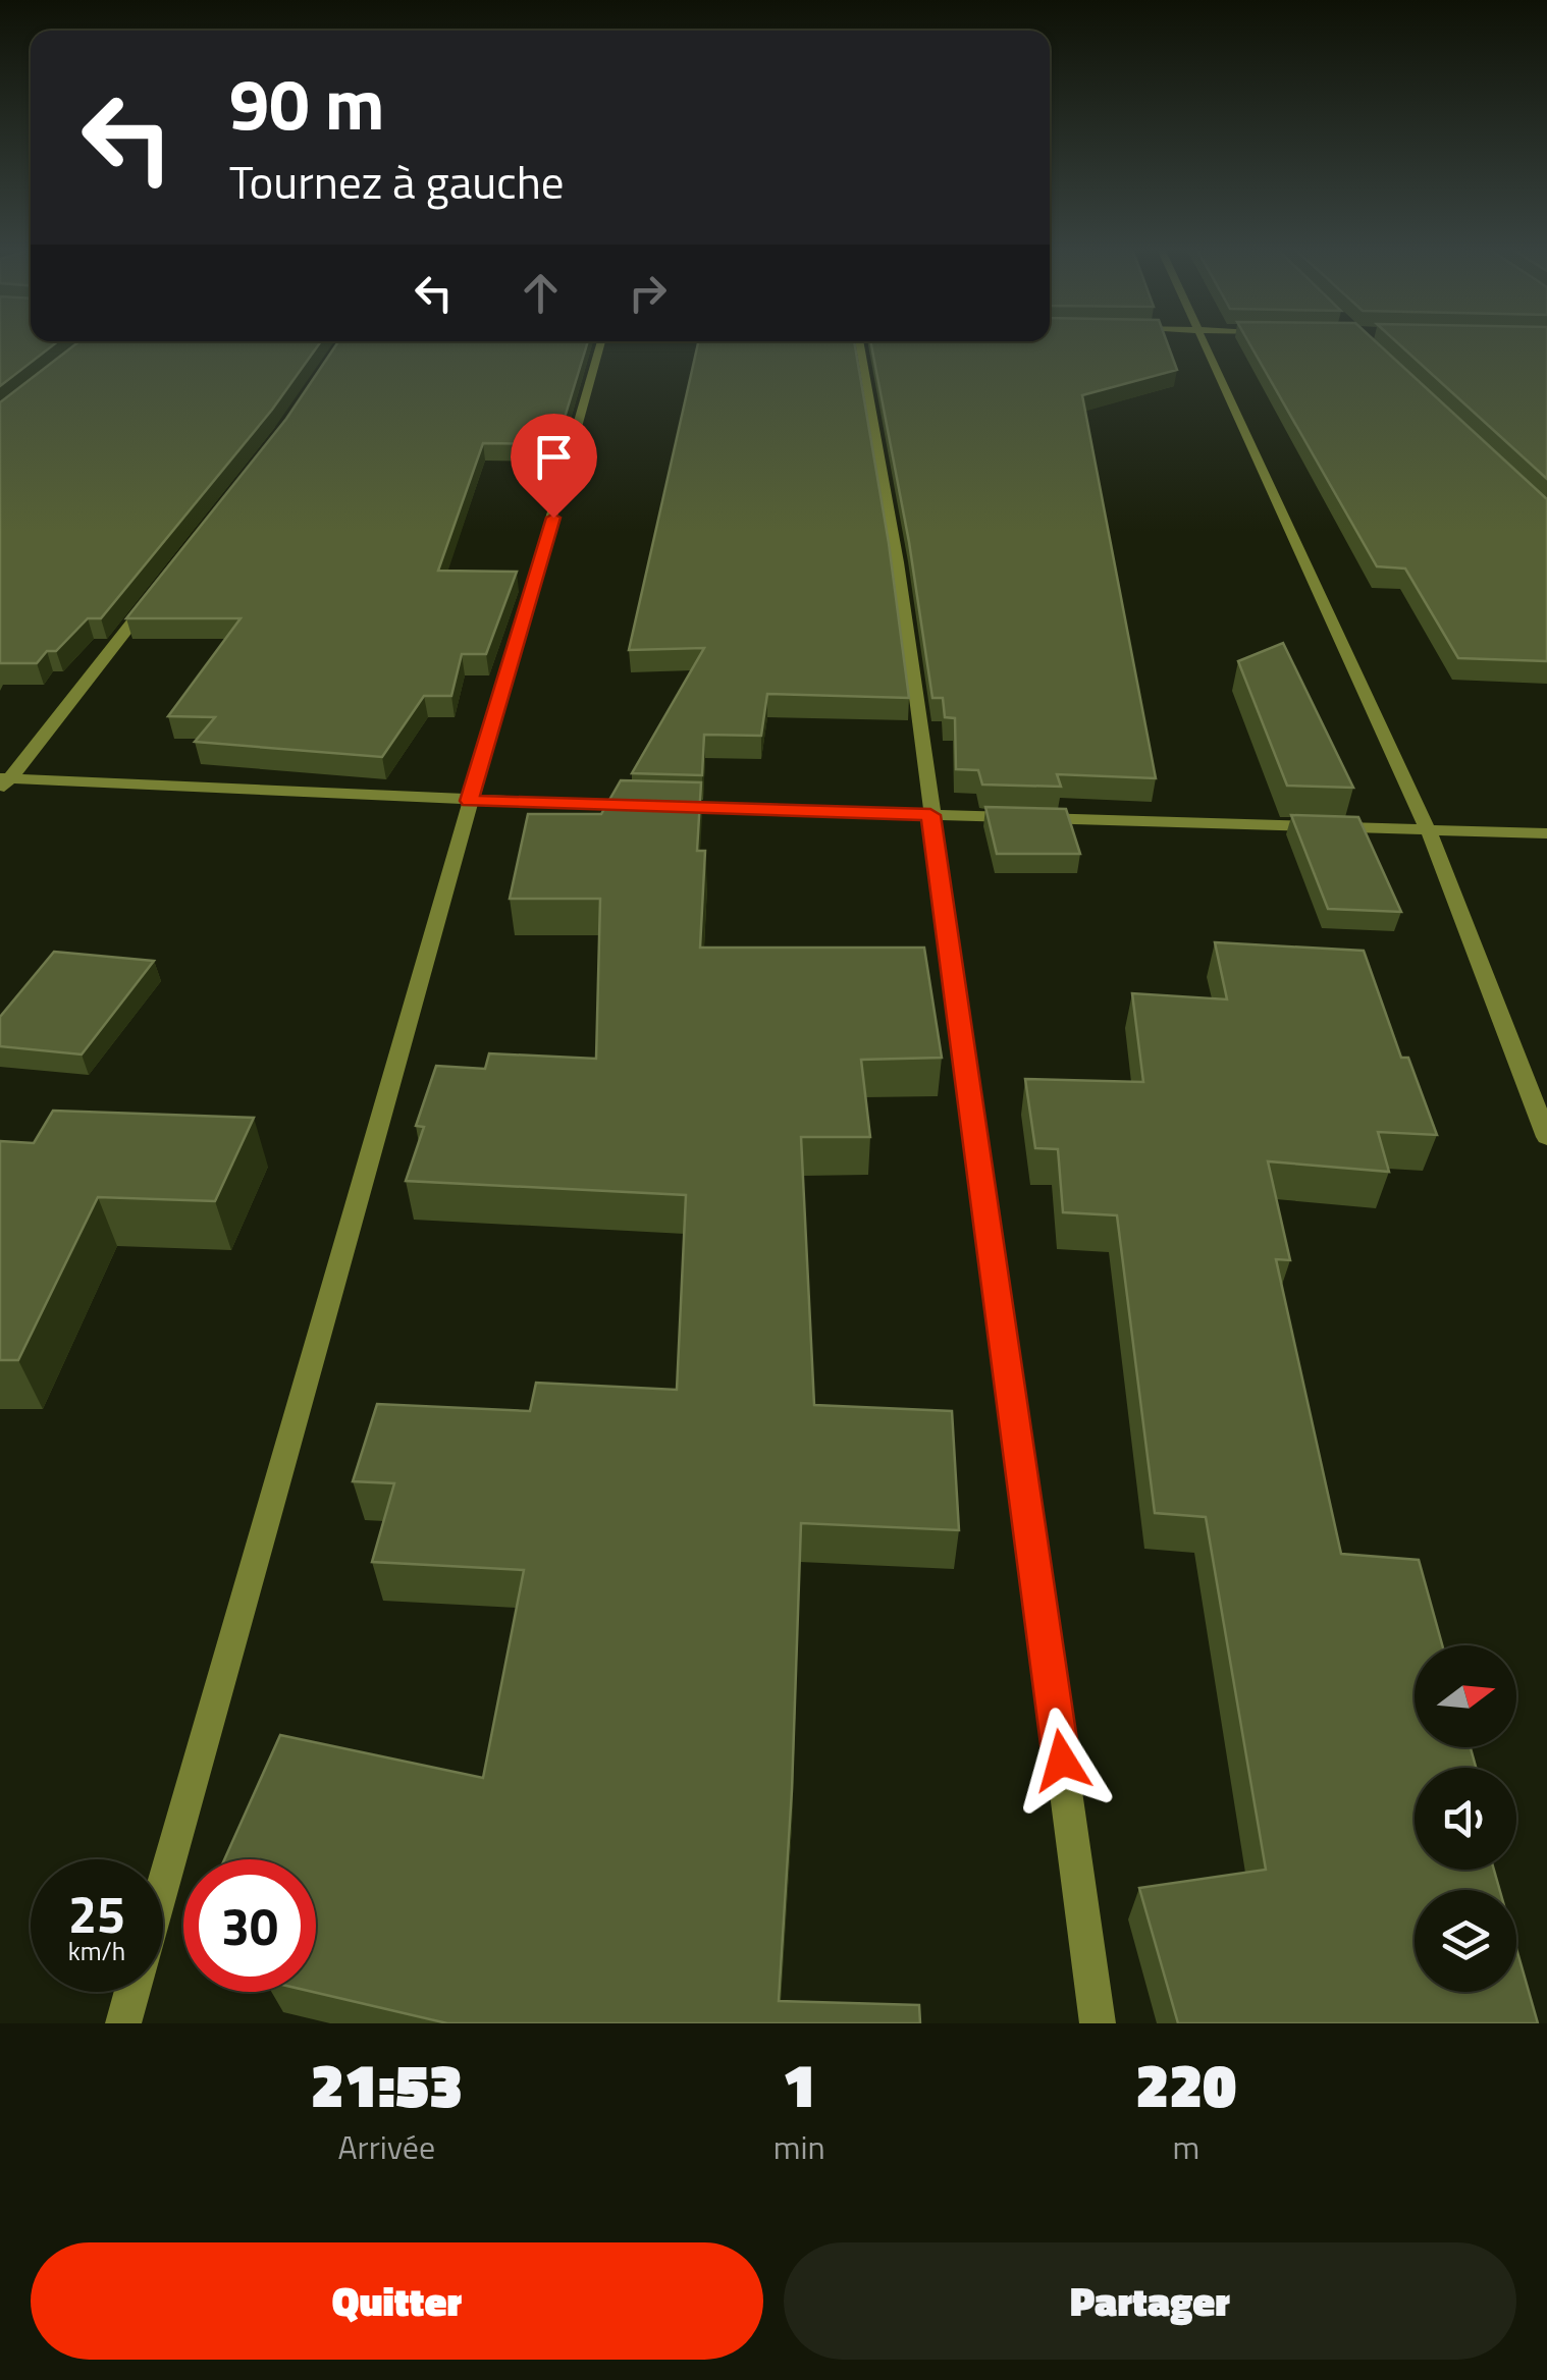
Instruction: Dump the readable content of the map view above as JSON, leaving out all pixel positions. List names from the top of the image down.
{
  "north": "right",
  "page": {
    "turn": ["90 m", "Tournez à gauche"],
    "speed": "25 km/h",
    "limit": "30",
    "eta": [
      "21:53",
      "Arrivée",
      "1",
      "min",
      "220",
      "m"
    ],
    "buttons": ["Quitter", "Partager"]
  }
}
